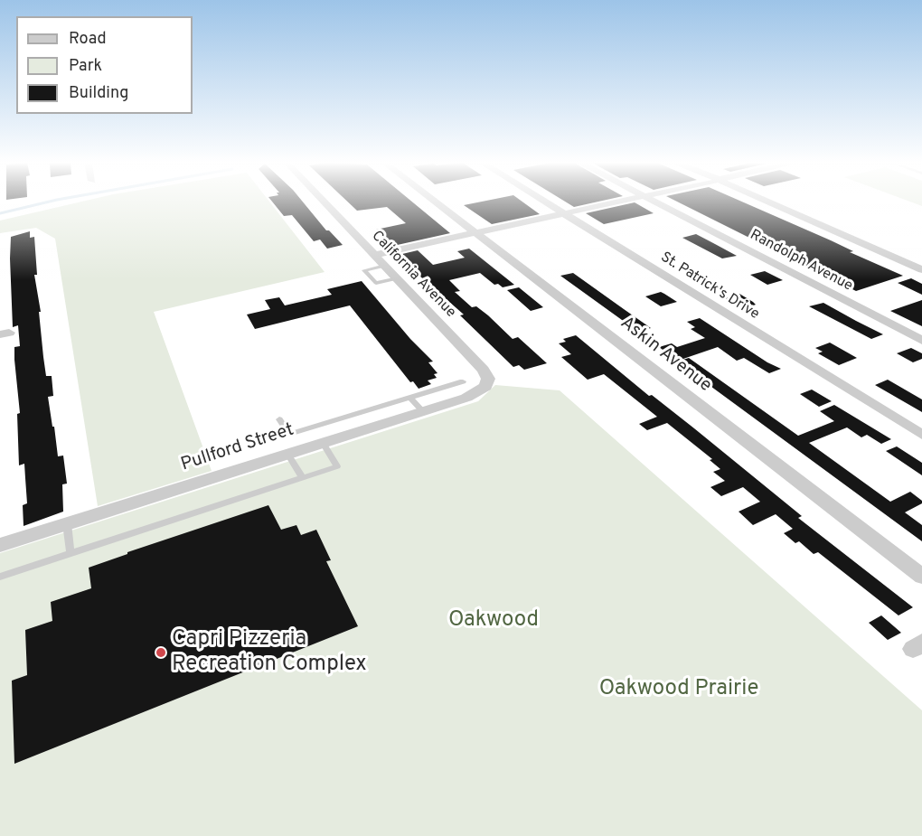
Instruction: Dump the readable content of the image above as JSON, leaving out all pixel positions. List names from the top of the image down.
{
  "streets": {
    "street": [
      "Randolph Avenue",
      "California Avenue",
      "St. Patrick's Drive",
      "Askin Avenue",
      "Pullford Street"
    ]
  },
  "crossings": [
    ["California Avenue", "Pullford Street"]
  ],
  "parks": ["Oakwood", "Oakwood Prairie"],
  "places": ["Capri Pizzeria Recreation Complex"],
  "legend": ["Road", "Park", "Building"]
}
